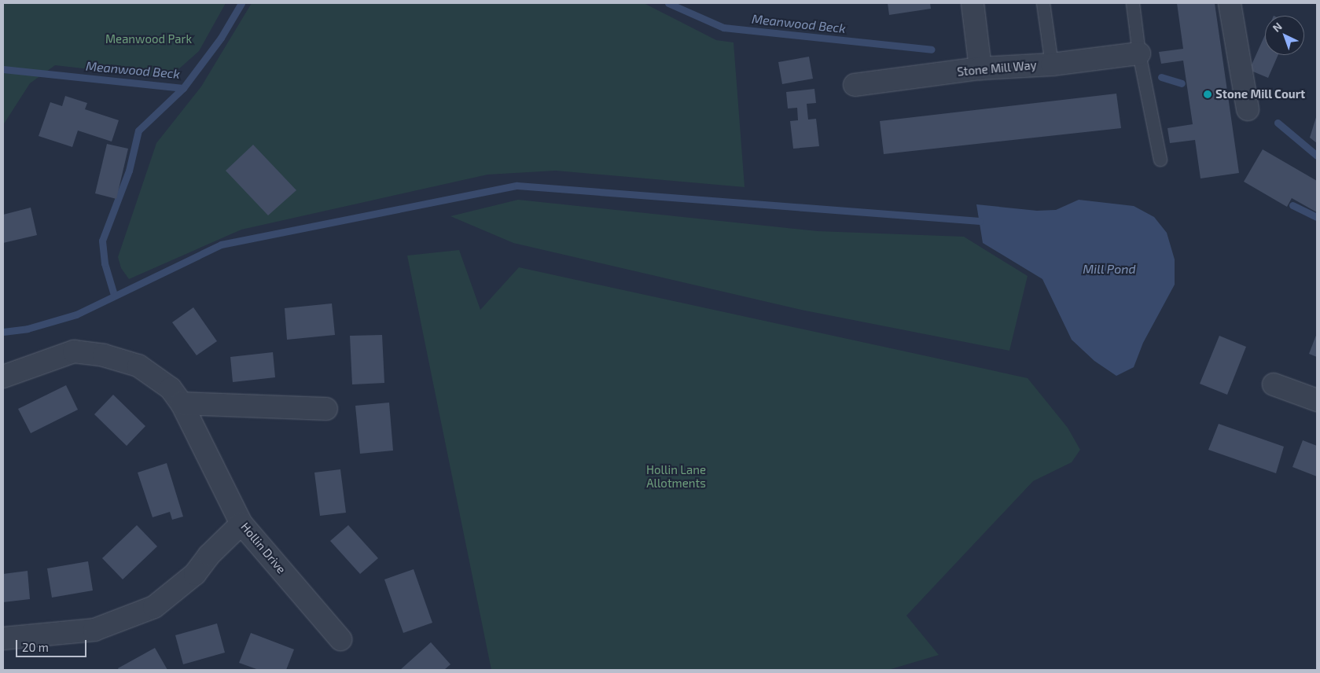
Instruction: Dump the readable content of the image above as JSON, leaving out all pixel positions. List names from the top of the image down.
{
  "streets": {
    "street": ["Stone Mill Way", "Hollin Drive"]
  },
  "water": ["Meanwood Beck", "Mill Pond"],
  "parks": ["Meanwood Park", "Hollin Lane Allotments"],
  "places": ["Stone Mill Court"],
  "scale_bar": "20 m",
  "north": "top left"
}
